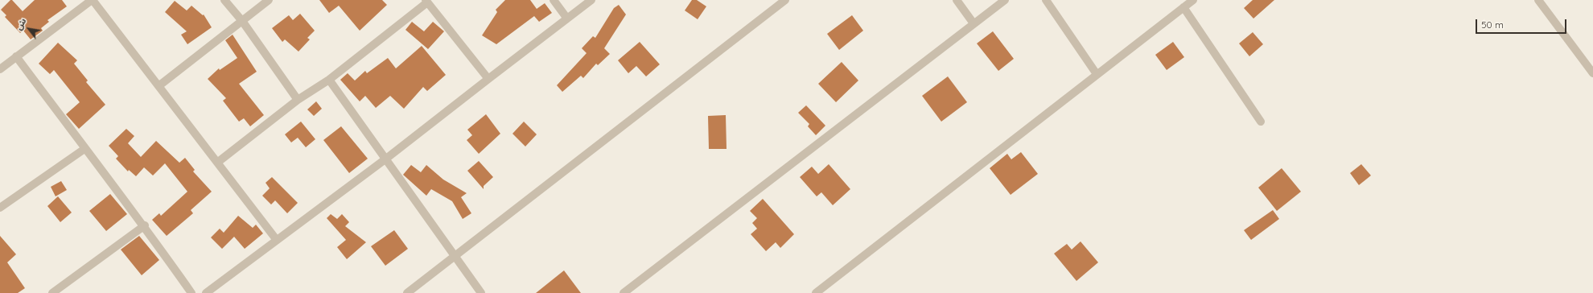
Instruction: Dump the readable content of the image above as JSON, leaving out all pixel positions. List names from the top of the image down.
{
  "scale_bar": "50 m",
  "north": "top left"
}
